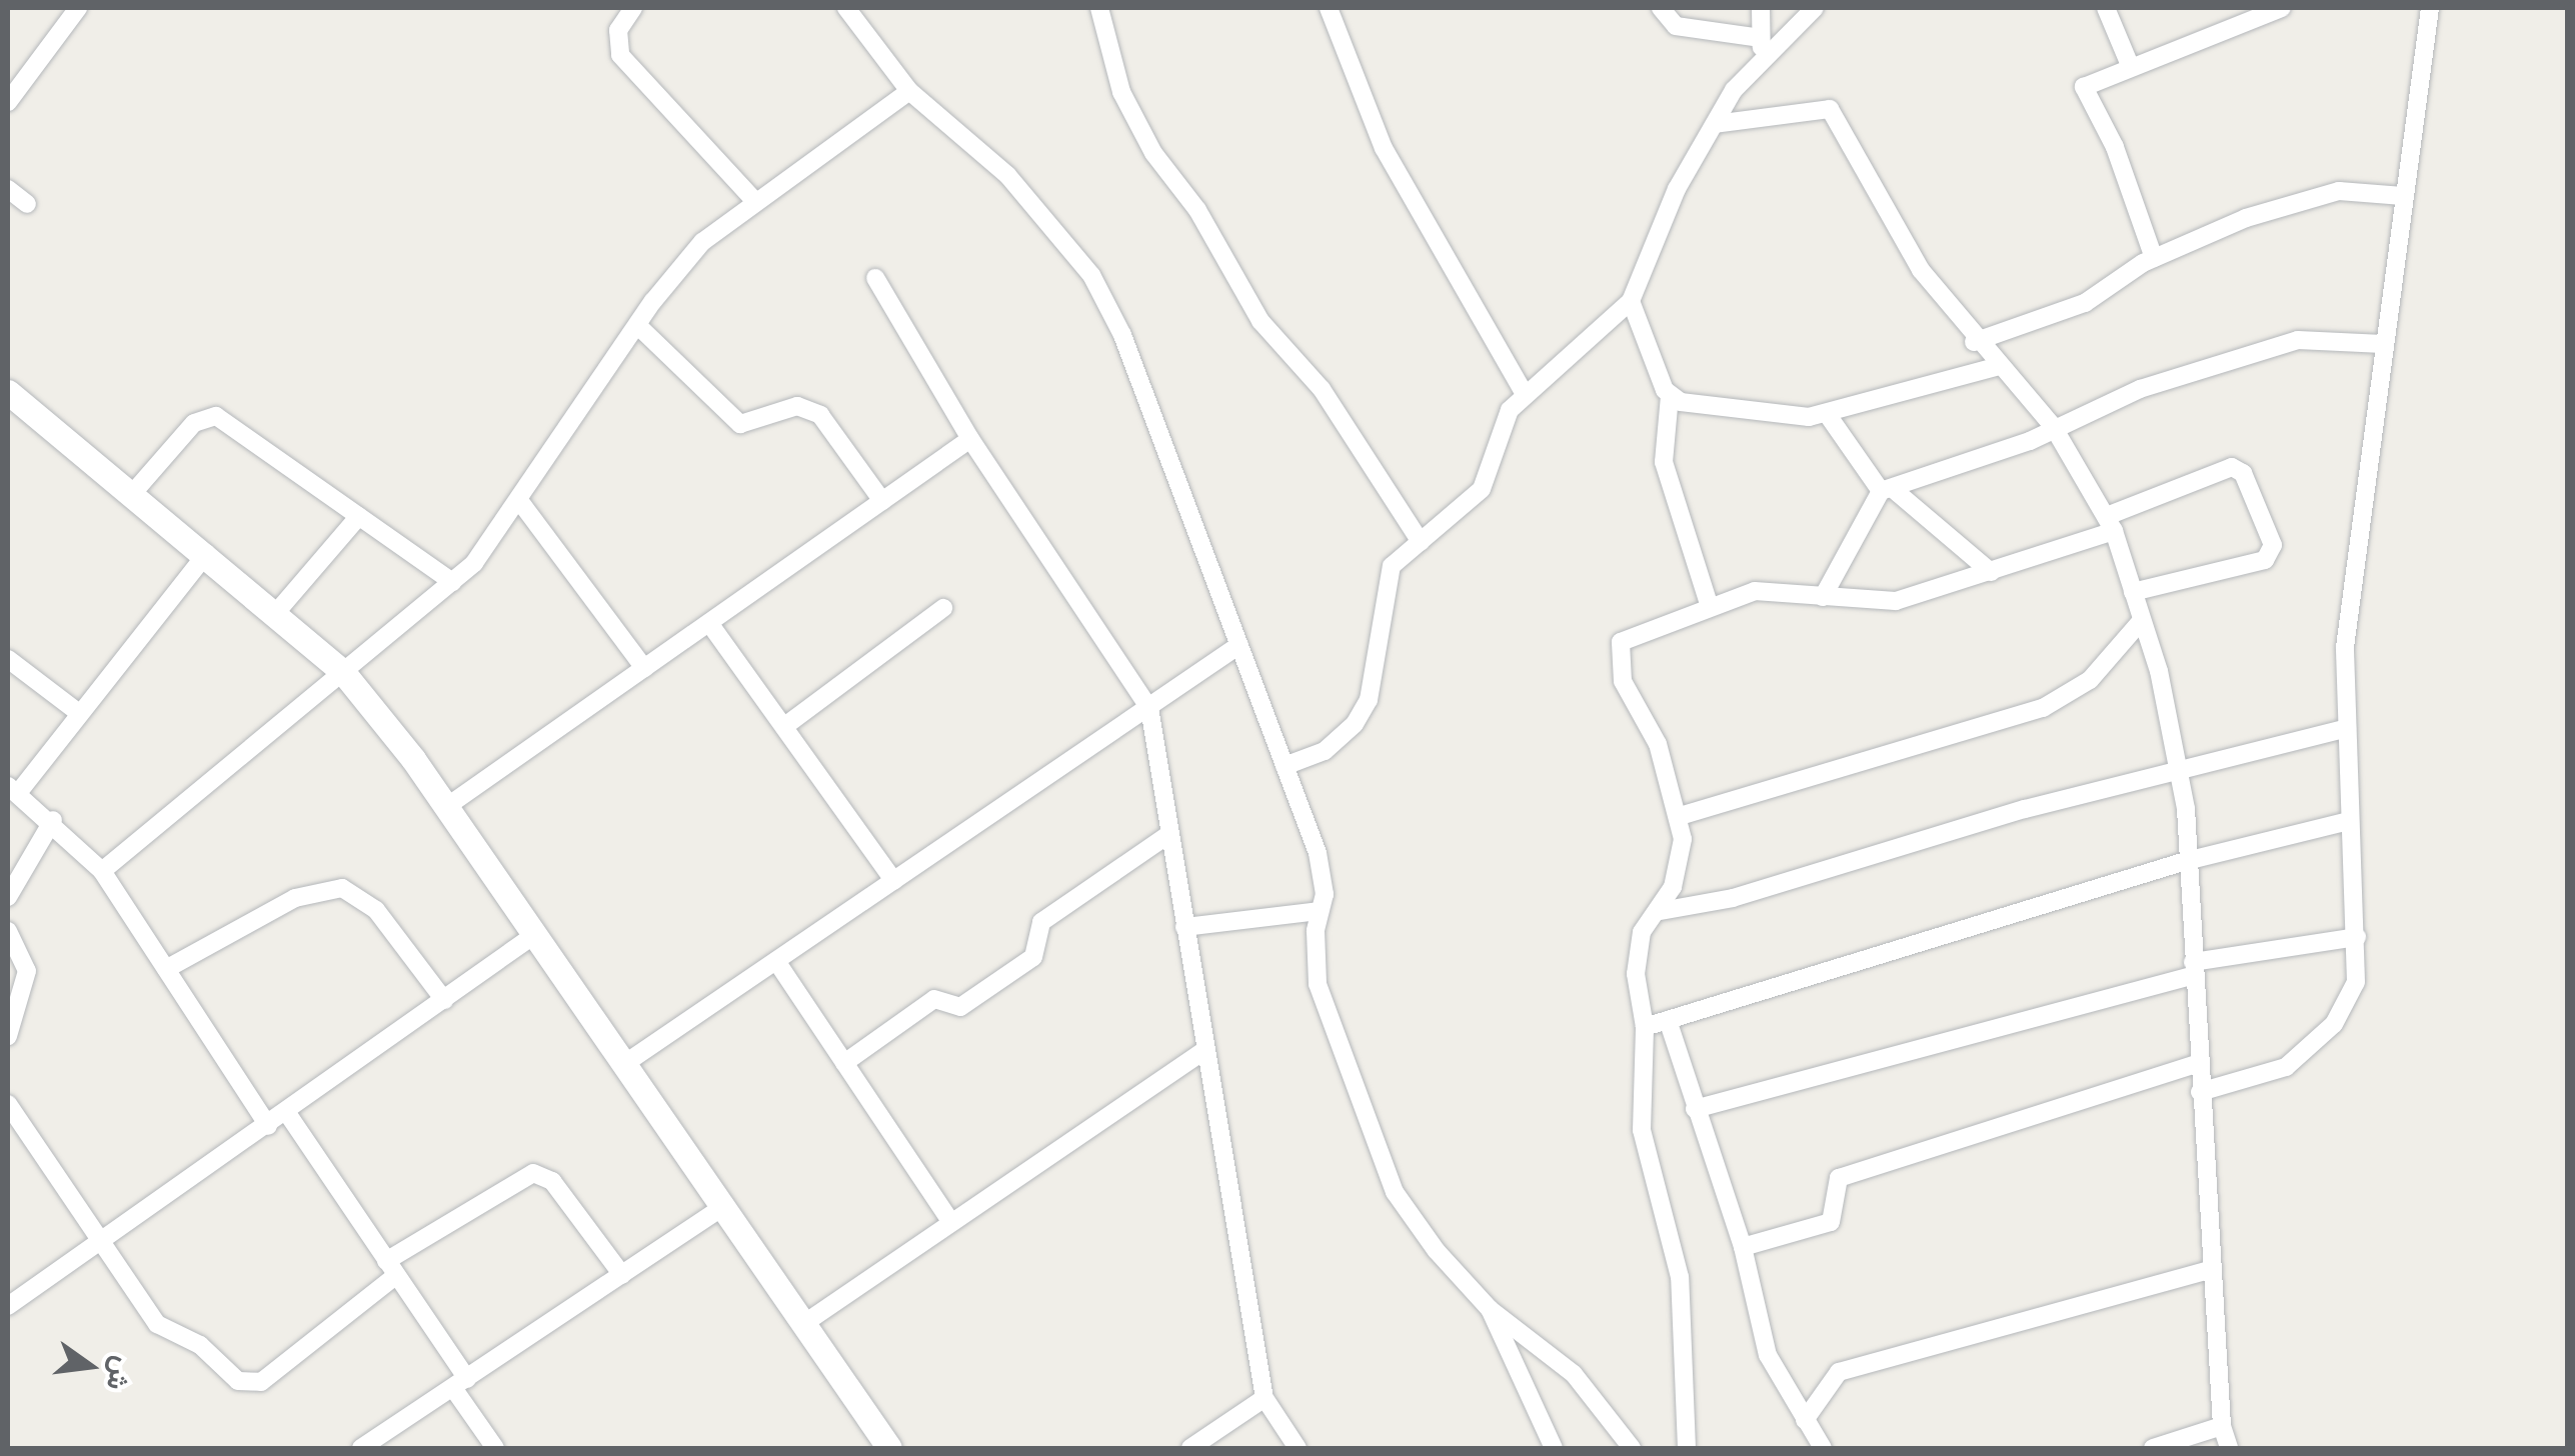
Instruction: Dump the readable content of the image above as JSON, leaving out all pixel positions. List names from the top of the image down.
{
  "north": "right"
}
